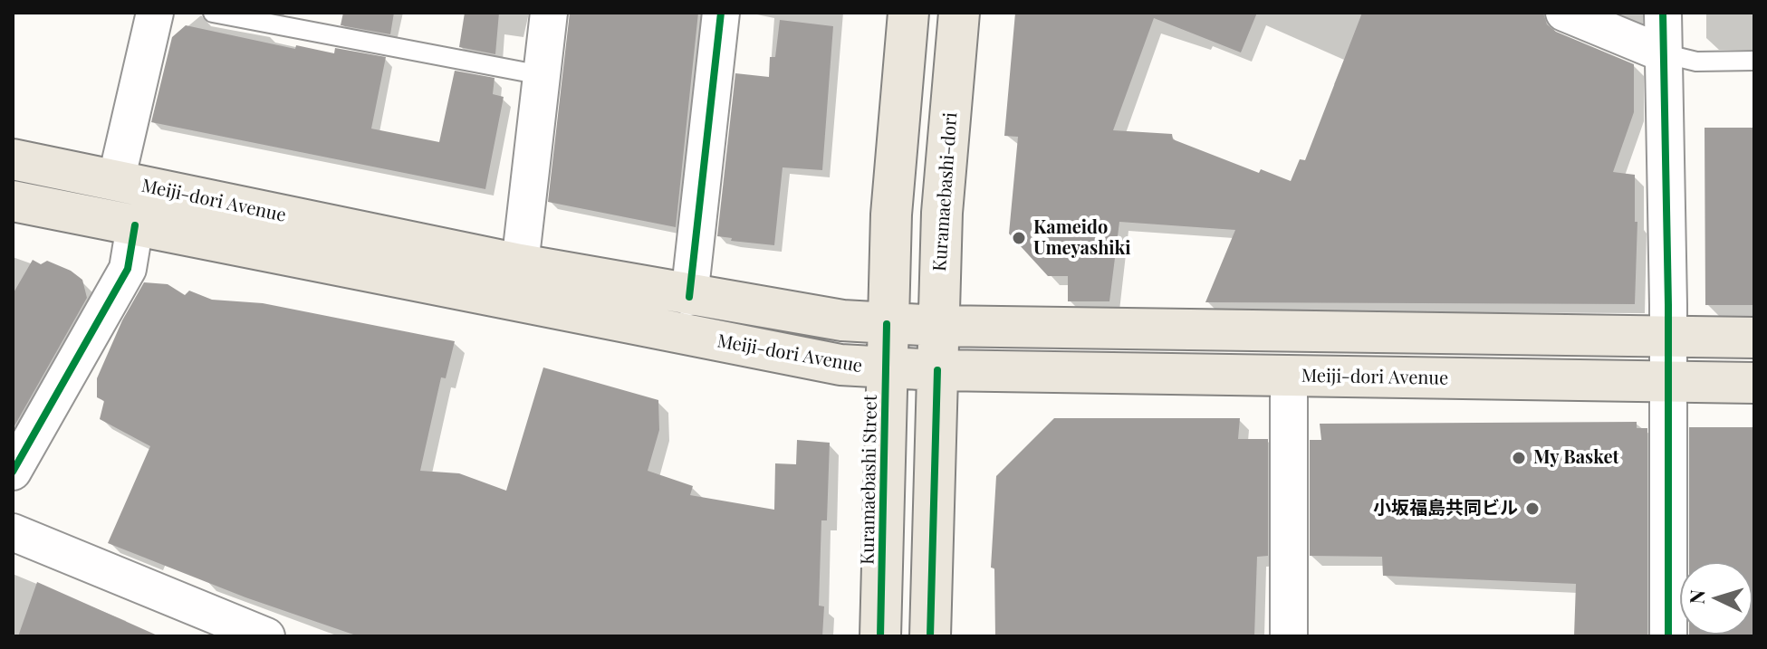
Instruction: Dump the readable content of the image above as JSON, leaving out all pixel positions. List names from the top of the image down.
{
  "streets": {
    "main road": ["Kuramaebashi-dori", "Meiji-dori Avenue", "Kuramaebashi Street"]
  },
  "crossings": [
    ["Kuramaebashi-dori", "Meiji-dori Avenue"],
    ["Meiji-dori Avenue", "Kuramaebashi Street"]
  ],
  "places": ["Kameido Umeyashiki", "My Basket", "小坂福島共同ビル"],
  "north": "left"
}
